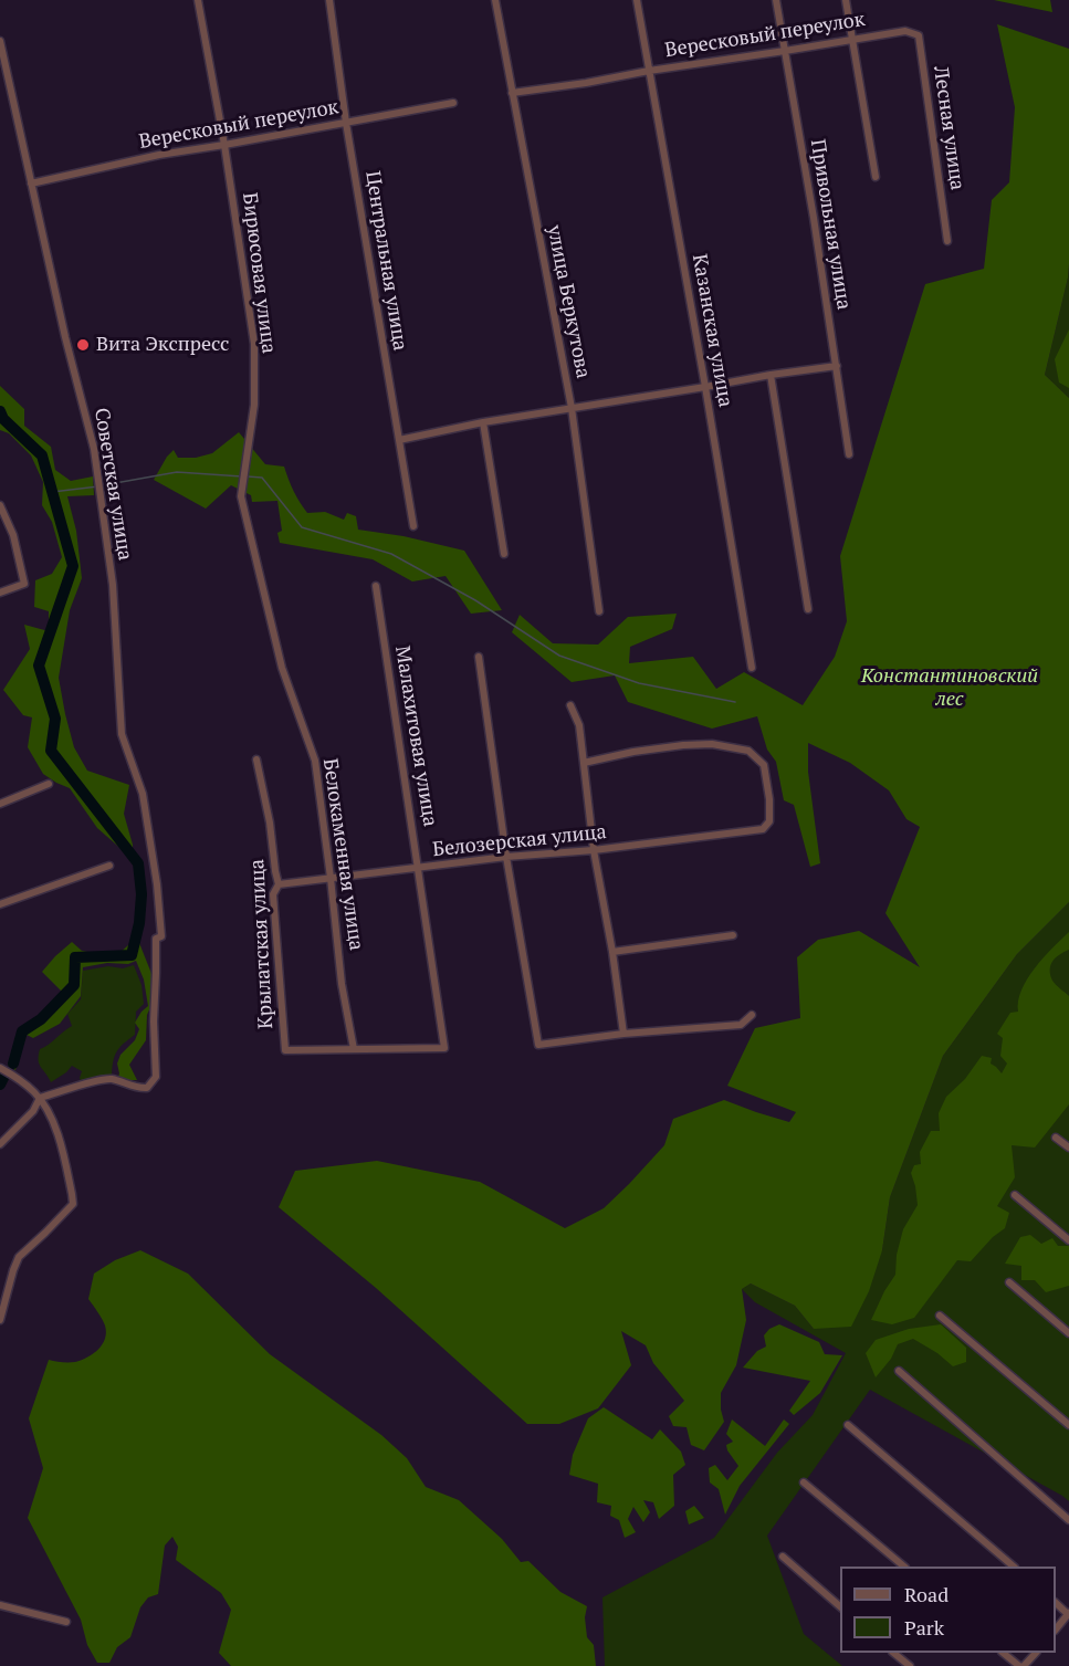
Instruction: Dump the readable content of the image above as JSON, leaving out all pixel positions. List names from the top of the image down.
{
  "streets": {
    "street": [
      "Вересковый переулок",
      "Лесная улица",
      "Привольная улица",
      "Центральная улица",
      "Бирюсовая улица",
      "улица Беркутова",
      "Казанская улица",
      "Советская улица",
      "Малахитовая улица",
      "Белозерская улица",
      "Белокаменная улица",
      "Крылатская улица"
    ]
  },
  "crossings": [
    ["Вересковый переулок", "Лесная улица"],
    ["Вересковый переулок", "Привольная улица"],
    ["Вересковый переулок", "Центральная улица"],
    ["Вересковый переулок", "Бирюсовая улица"],
    ["Вересковый переулок", "улица Беркутова"],
    ["Вересковый переулок", "Казанская улица"],
    ["Вересковый переулок", "Советская улица"],
    ["Бирюсовая улица", "Белокаменная улица"],
    ["Малахитовая улица", "Белозерская улица"],
    ["Малахитовая улица", "Белокаменная улица"],
    ["Малахитовая улица", "Крылатская улица"],
    ["Белозерская улица", "Белокаменная улица"],
    ["Белозерская улица", "Крылатская улица"],
    ["Белокаменная улица", "Крылатская улица"]
  ],
  "parks": ["Константиновский лес"],
  "places": ["Вита Экспресс"],
  "legend": ["Road", "Park"]
}
